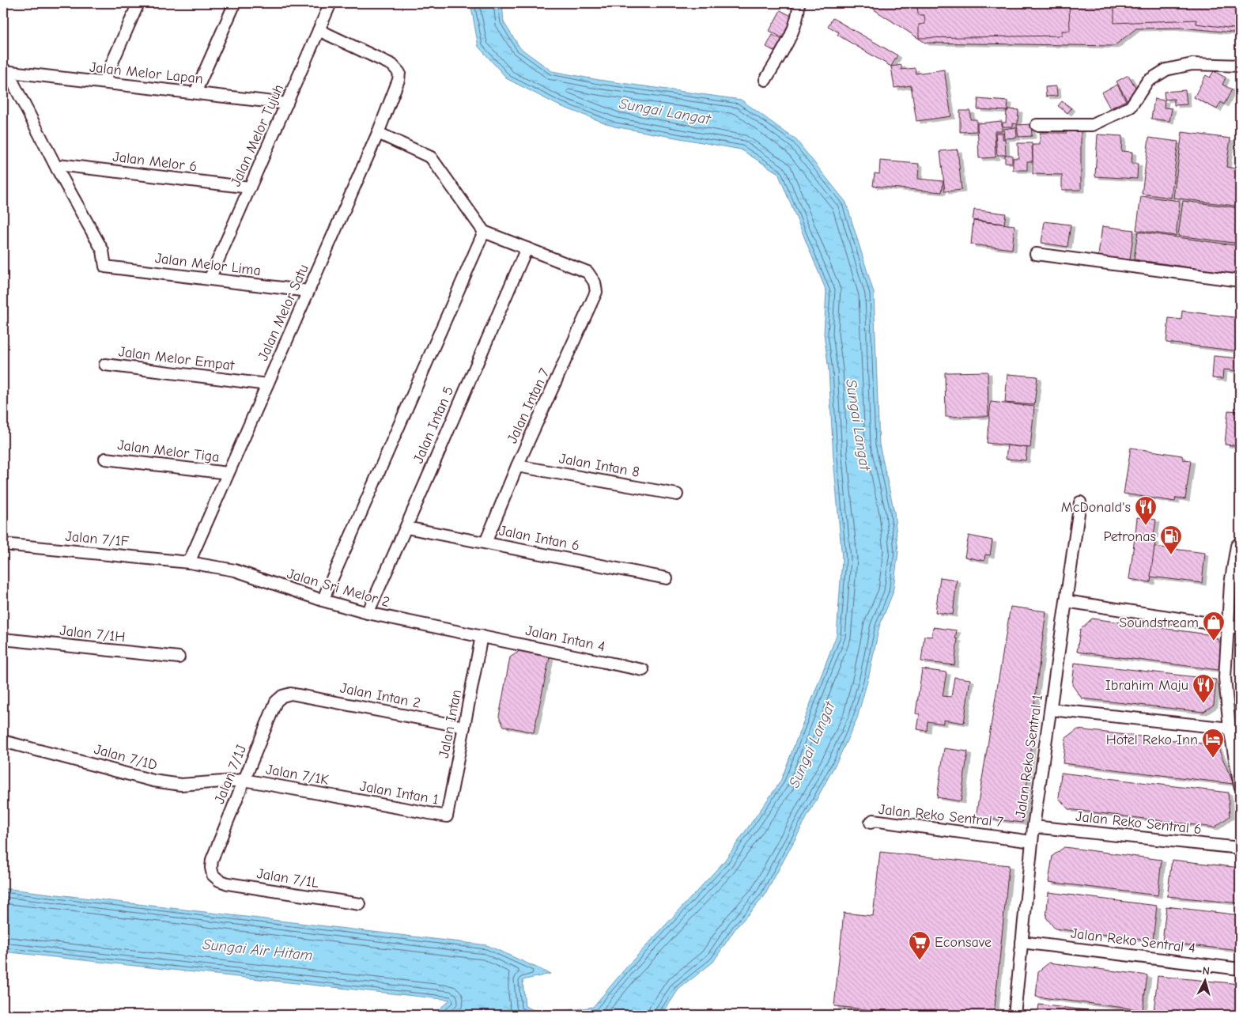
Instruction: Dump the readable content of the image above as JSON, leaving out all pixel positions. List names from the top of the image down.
{
  "streets": {
    "street": [
      "Jalan Melor Lapan",
      "Jalan Melor Tujuh",
      "Jalan Melor 6",
      "Jalan Melor Lima",
      "Jalan Melor Satu",
      "Jalan Melor Empat",
      "Jalan Intan 7",
      "Jalan Intan 5",
      "Jalan Melor Tiga",
      "Jalan Intan 8",
      "Jalan Intan 6",
      "Jalan 7/1F",
      "Jalan Sri Melor 2",
      "Jalan 7/1H",
      "Jalan Intan 4",
      "Jalan Intan 2",
      "Jalan Intan",
      "Jalan Reko Sentral 1",
      "Jalan 7/1D",
      "Jalan 7/1J",
      "Jalan 7/1K",
      "Jalan Intan 1",
      "Jalan Reko Sentral 7",
      "Jalan Reko Sentral 6",
      "Jalan 7/1L",
      "Jalan Reko Sentral 4"
    ]
  },
  "crossings": [
    ["Jalan Melor Lapan", "Jalan Melor Tujuh"],
    ["Jalan Melor Tujuh", "Jalan Melor 6"],
    ["Jalan Melor Tujuh", "Jalan Melor Lima"],
    ["Jalan Melor Tujuh", "Jalan Melor Satu"],
    ["Jalan Melor 6", "Jalan Melor Lima"],
    ["Jalan Melor Lima", "Jalan Melor Satu"],
    ["Jalan Melor Satu", "Jalan Melor Empat"],
    ["Jalan Melor Satu", "Jalan Melor Tiga"],
    ["Jalan Melor Satu", "Jalan 7/1F"],
    ["Jalan Melor Satu", "Jalan Sri Melor 2"],
    ["Jalan Intan 7", "Jalan Intan 5"],
    ["Jalan Intan 7", "Jalan Intan 8"],
    ["Jalan Intan 7", "Jalan Intan 6"],
    ["Jalan Intan 5", "Jalan Intan 6"],
    ["Jalan Intan 5", "Jalan Sri Melor 2"],
    ["Jalan 7/1F", "Jalan Sri Melor 2"],
    ["Jalan Sri Melor 2", "Jalan Intan 4"],
    ["Jalan Sri Melor 2", "Jalan Intan"],
    ["Jalan Intan 4", "Jalan Intan"],
    ["Jalan Intan 2", "Jalan Intan"],
    ["Jalan Intan 2", "Jalan 7/1J"],
    ["Jalan Intan", "Jalan Intan 1"],
    ["Jalan Reko Sentral 1", "Jalan Reko Sentral 7"],
    ["Jalan Reko Sentral 1", "Jalan Reko Sentral 6"],
    ["Jalan Reko Sentral 1", "Jalan Reko Sentral 4"],
    ["Jalan 7/1D", "Jalan 7/1J"],
    ["Jalan 7/1D", "Jalan 7/1K"],
    ["Jalan 7/1J", "Jalan 7/1K"],
    ["Jalan 7/1J", "Jalan 7/1L"],
    ["Jalan 7/1K", "Jalan Intan 1"]
  ],
  "water": ["Sungai Langat", "Sungai Air Hitam"],
  "places": {
    "restaurant": ["McDonald's", "Ibrahim Maju"],
    "fuel station": ["Petronas"],
    "shop": ["Soundstream"],
    "hotel": ["Hotel Reko Inn"],
    "supermarket": ["Econsave"]
  },
  "north": "top"
}
